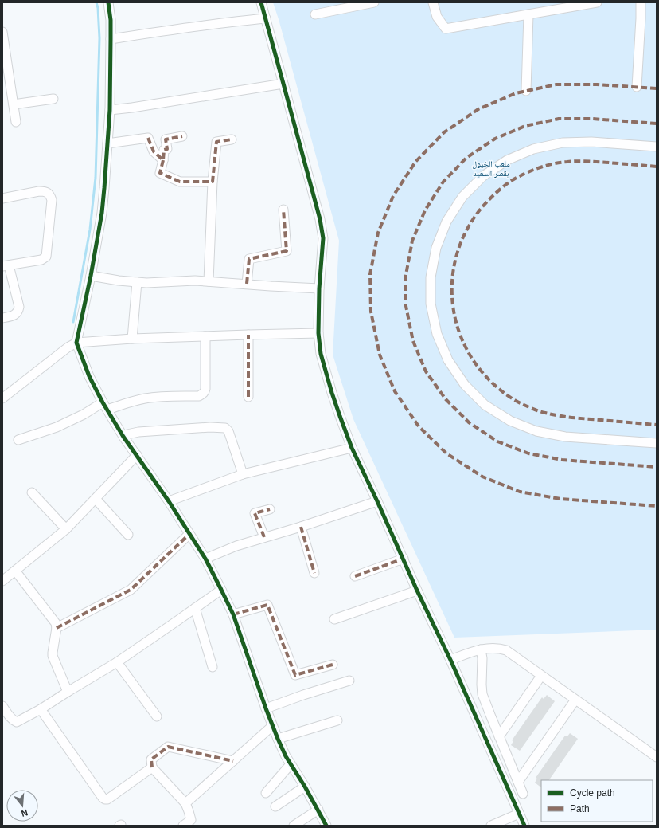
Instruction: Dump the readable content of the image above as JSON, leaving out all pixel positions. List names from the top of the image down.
{
  "parks": ["ملعب الخيول بقصر السعيد"],
  "legend": ["Cycle path", "Path"],
  "north": "bottom"
}
